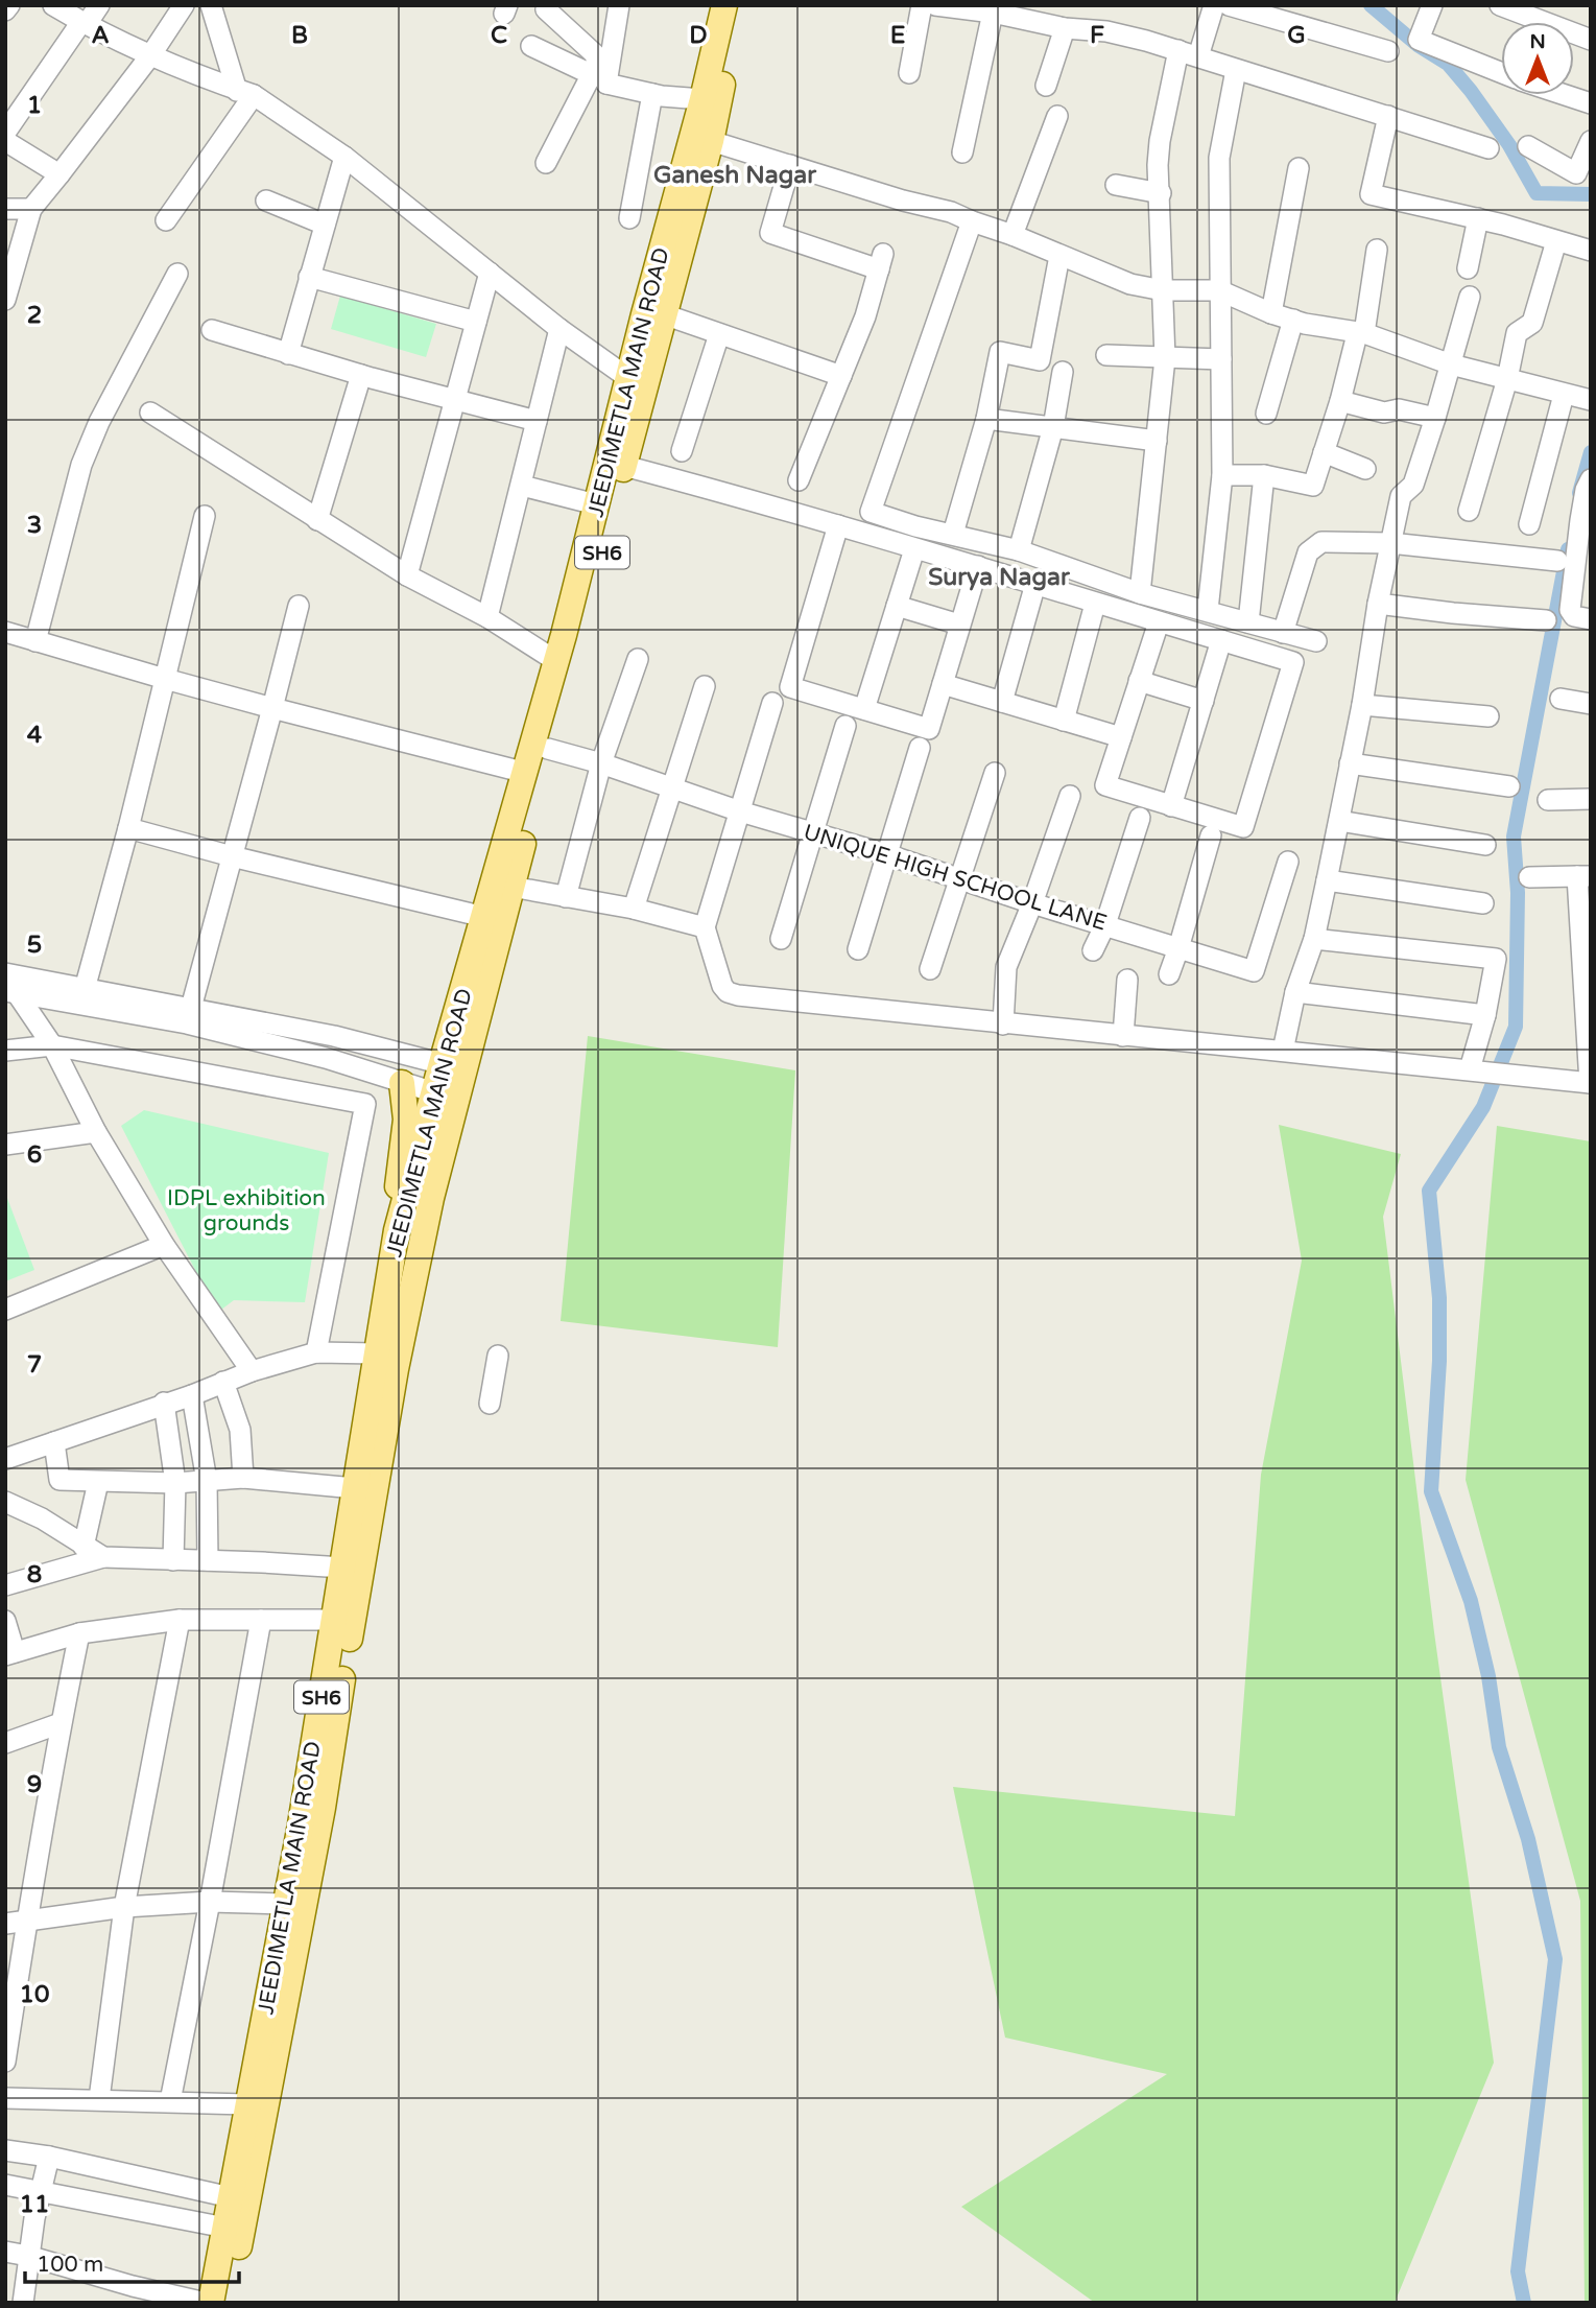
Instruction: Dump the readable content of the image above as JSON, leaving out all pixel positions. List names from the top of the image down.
{
  "streets": {
    "main road": ["JEEDIMETLA MAIN ROAD", "SH6"],
    "street": ["UNIQUE HIGH SCHOOL LANE"]
  },
  "crossings": [
    ["JEEDIMETLA MAIN ROAD", "UNIQUE HIGH SCHOOL LANE"]
  ],
  "districts": ["Ganesh Nagar", "Surya Nagar"],
  "parks": ["IDPL exhibition grounds"],
  "scale_bar": "100 m",
  "north": "top",
  "grid": {
    "columns": [
      "A",
      "B",
      "C",
      "D",
      "E",
      "F",
      "G"
    ],
    "rows": [
      "1",
      "2",
      "3",
      "4",
      "5",
      "6",
      "7",
      "8",
      "9",
      "10",
      "11"
    ]
  }
}
